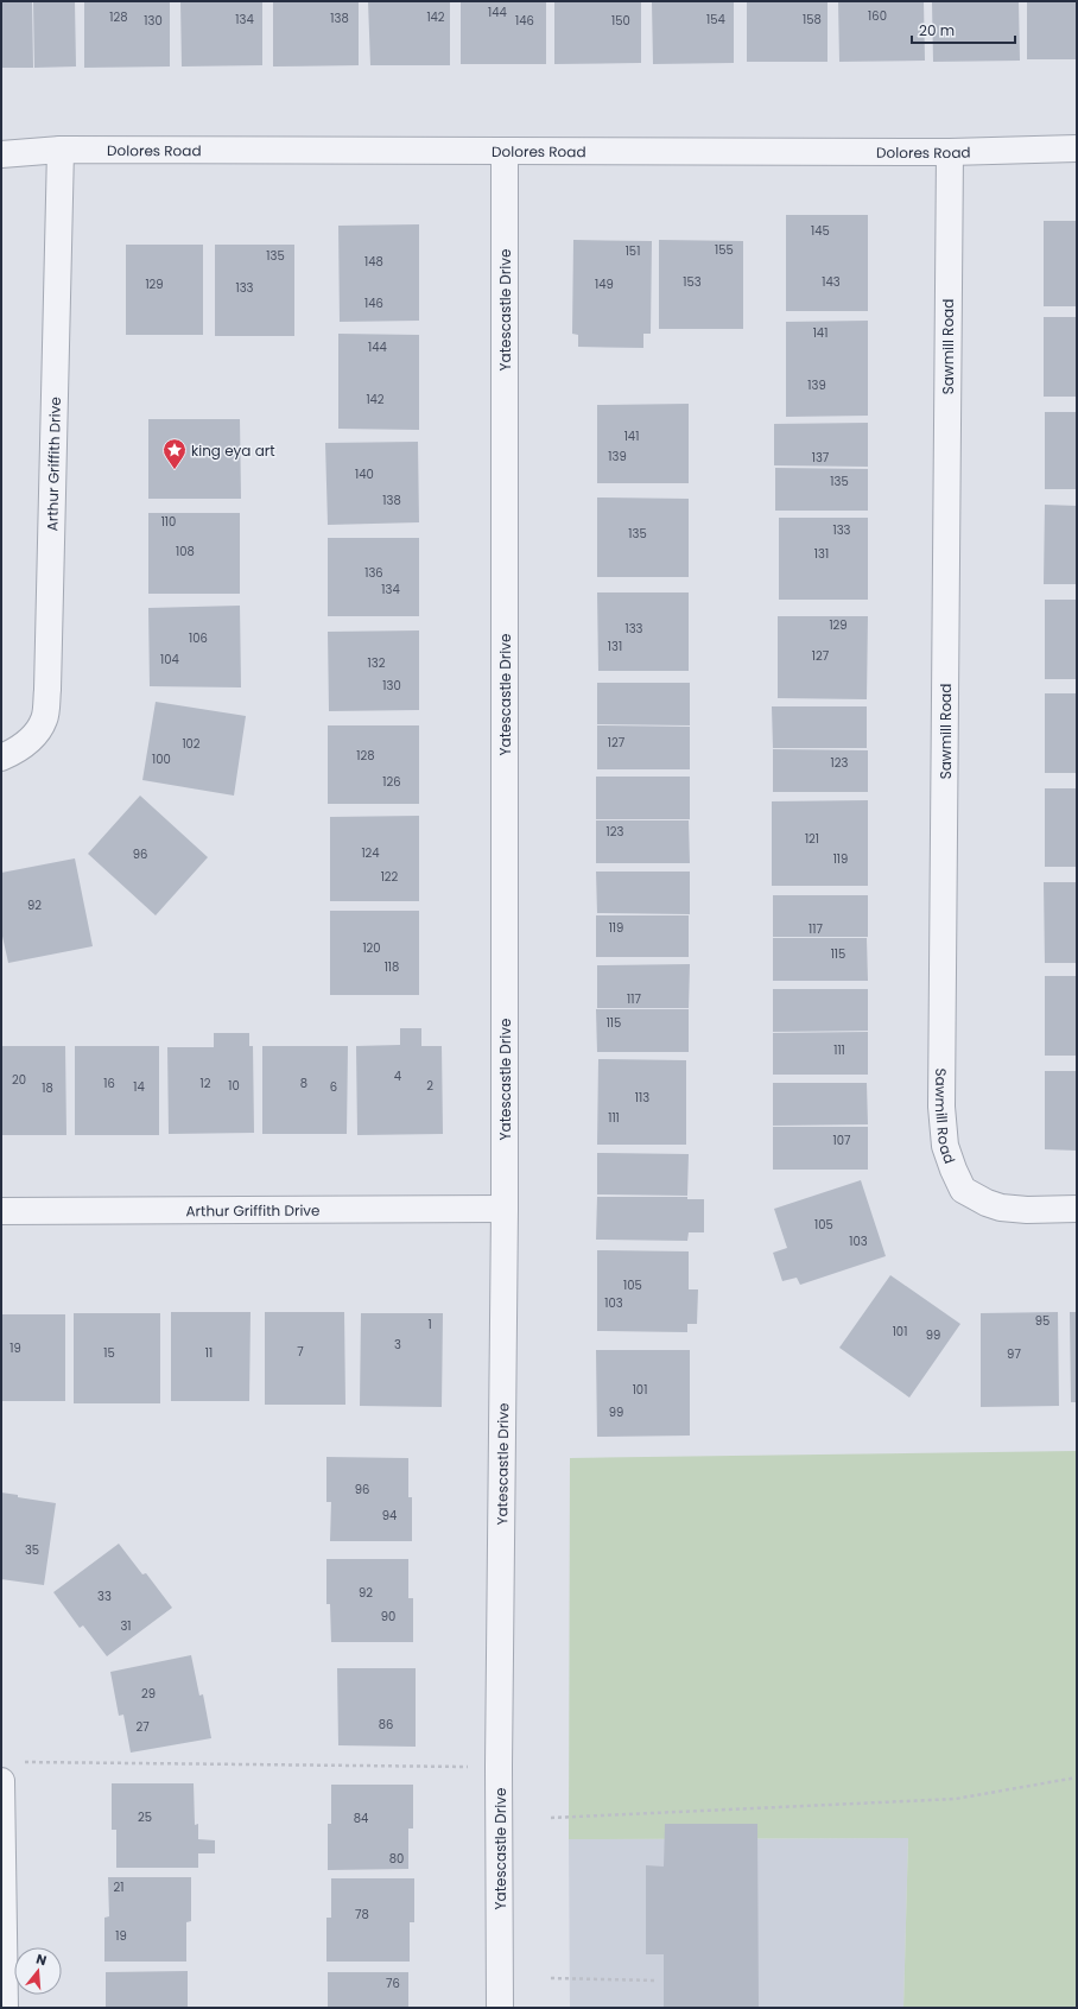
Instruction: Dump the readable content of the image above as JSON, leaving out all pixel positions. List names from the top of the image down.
{
  "streets": {
    "street": [
      "Dolores Road",
      "Yatescastle Drive",
      "Sawmill Road",
      "Arthur Griffith Drive"
    ]
  },
  "crossings": [
    ["Dolores Road", "Yatescastle Drive"],
    ["Dolores Road", "Sawmill Road"],
    ["Dolores Road", "Arthur Griffith Drive"],
    ["Yatescastle Drive", "Arthur Griffith Drive"]
  ],
  "places": {
    "place": ["king eya art"]
  },
  "house_numbers": [
    "144",
    "160",
    "128",
    "142",
    "138",
    "134",
    "154",
    "158",
    "130",
    "146",
    "150",
    "145",
    "155",
    "151",
    "135",
    "148",
    "153",
    "143",
    "129",
    "149",
    "133",
    "146",
    "141",
    "144",
    "139",
    "142",
    "141",
    "139",
    "137",
    "140",
    "135",
    "138",
    "110",
    "133",
    "135",
    "108",
    "131",
    "136",
    "134",
    "129",
    "133",
    "106",
    "131",
    "127",
    "104",
    "132",
    "130",
    "127",
    "102",
    "128",
    "100",
    "123",
    "126",
    "123",
    "121",
    "124",
    "96",
    "119",
    "122",
    "92",
    "119",
    "117",
    "120",
    "115",
    "118",
    "117",
    "115",
    "111",
    "4",
    "20",
    "16",
    "12",
    "8",
    "10",
    "2",
    "14",
    "6",
    "18",
    "113",
    "111",
    "107",
    "105",
    "103",
    "105",
    "103",
    "95",
    "1",
    "101",
    "99",
    "3",
    "19",
    "7",
    "15",
    "11",
    "97",
    "101",
    "99",
    "96",
    "94",
    "35",
    "92",
    "33",
    "90",
    "31",
    "29",
    "86",
    "27",
    "25",
    "84",
    "80",
    "21",
    "78",
    "19",
    "76"
  ],
  "scale_bar": "20 m",
  "north": "top"
}
